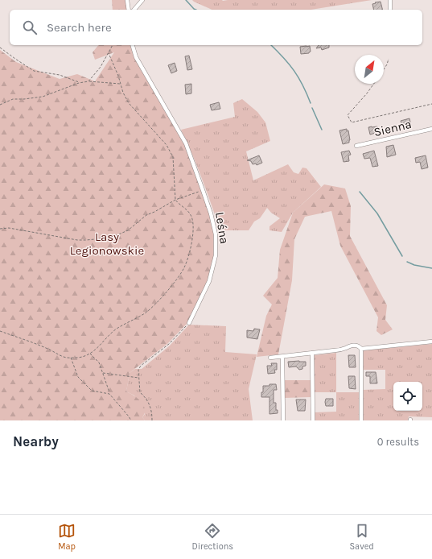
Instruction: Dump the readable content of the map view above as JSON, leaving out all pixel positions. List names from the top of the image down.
{
  "streets": {
    "street": ["Sienna", "Leśna"]
  },
  "parks": ["Lasy Legionowskie"],
  "north": "top right",
  "page": {
    "search": "Search here",
    "heading": ["Nearby", "0 results"],
    "nav": ["Map", "Directions", "Saved"]
  }
}
